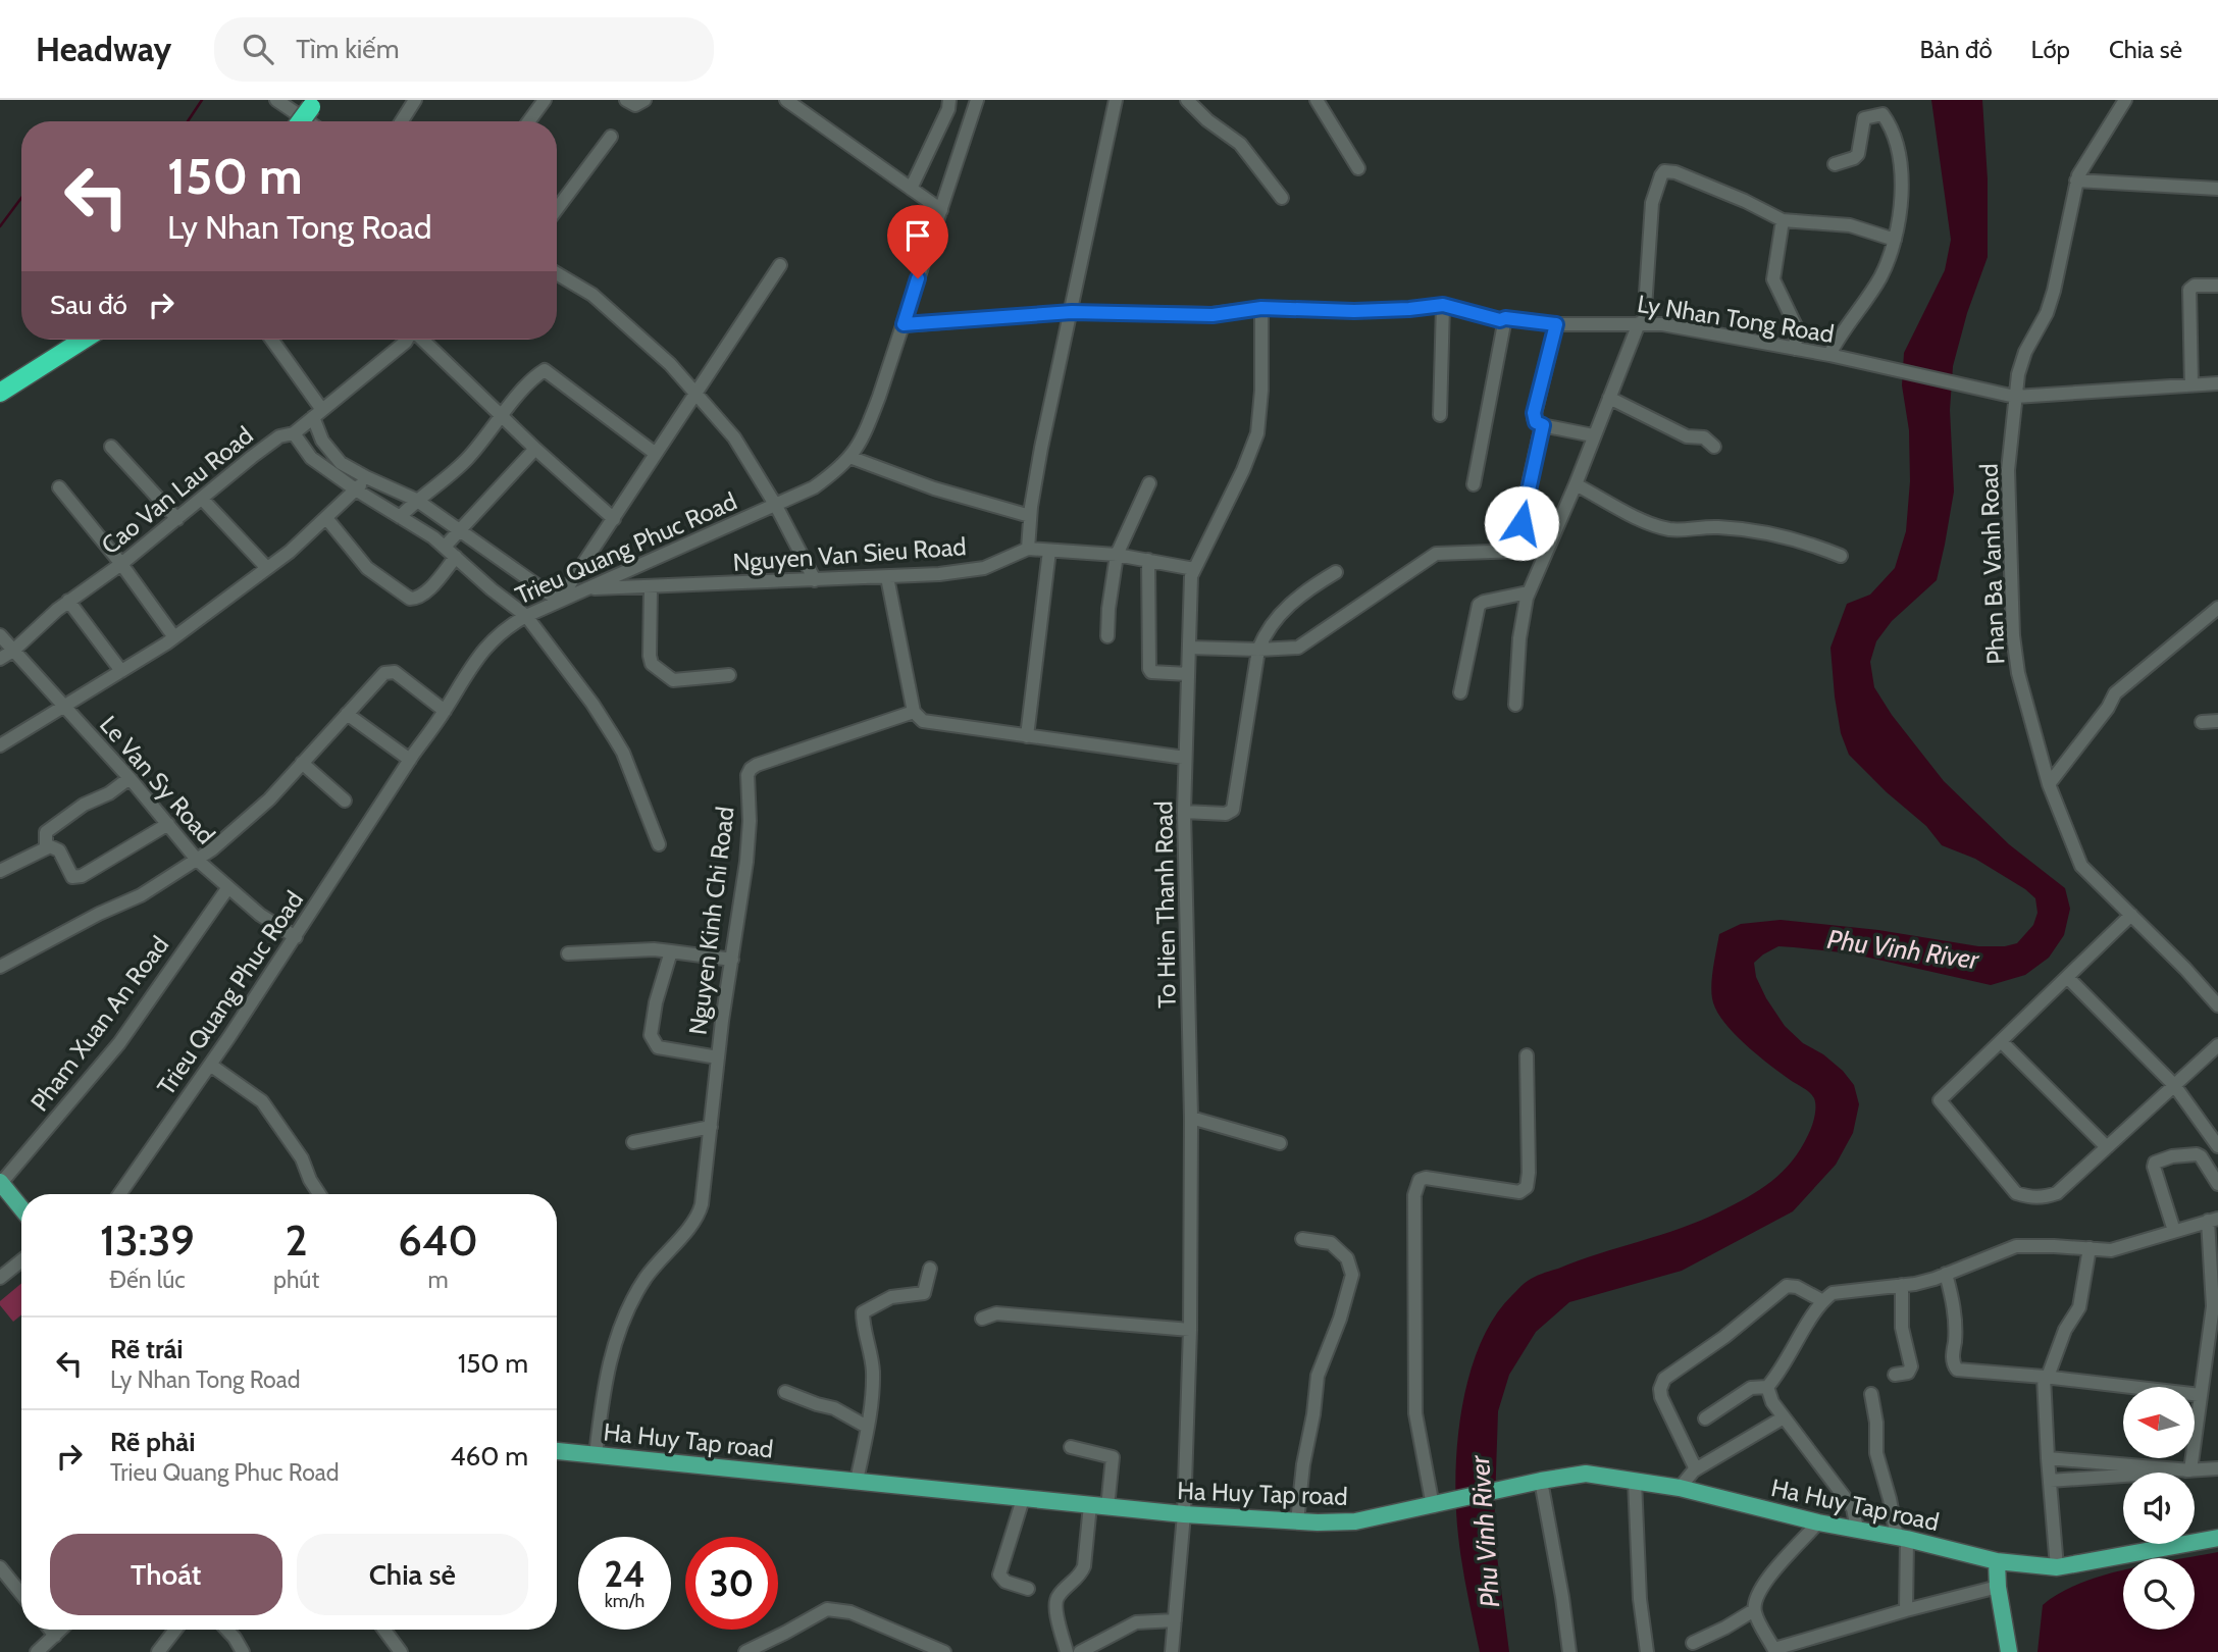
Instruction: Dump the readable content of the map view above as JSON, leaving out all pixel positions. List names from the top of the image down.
{
  "streets": {
    "main road": ["Ha Huy Tap road"],
    "street": [
      "Ly Nhan Tong Road",
      "Cao Van Lau Road",
      "Trieu Quang Phuc Road",
      "Nguyen Van Sieu Road",
      "Phan Ba Vanh Road",
      "Le Van Sy Road",
      "To Hien Thanh Road",
      "Nguyen Kinh Chi Road",
      "Pham Xuan An Road"
    ]
  },
  "crossings": [
    ["Ly Nhan Tong Road", "Trieu Quang Phuc Road"],
    ["Ly Nhan Tong Road", "Phan Ba Vanh Road"],
    ["Ly Nhan Tong Road", "To Hien Thanh Road"],
    ["Cao Van Lau Road", "Le Van Sy Road"],
    ["Trieu Quang Phuc Road", "Nguyen Van Sieu Road"],
    ["Trieu Quang Phuc Road", "Le Van Sy Road"],
    ["Nguyen Van Sieu Road", "To Hien Thanh Road"],
    ["Le Van Sy Road", "Pham Xuan An Road"],
    ["To Hien Thanh Road", "Ha Huy Tap road"],
    ["Nguyen Kinh Chi Road", "Ha Huy Tap road"]
  ],
  "water": ["Phu Vinh River"],
  "north": "left",
  "page": {
    "header": "Headway",
    "search": "Tìm kiếm",
    "nav": ["Bản đồ", "Lớp", "Chia sẻ"],
    "turn": ["150 m", "Ly Nhan Tong Road"],
    "then": "Sau đó",
    "eta": [
      "13:39",
      "Đến lúc",
      "2",
      "phút",
      "640",
      "m"
    ],
    "list": [
      {
        "name": "Rẽ trái",
        "note": "Ly Nhan Tong Road",
        "value": "150 m"
      },
      {
        "name": "Rẽ phải",
        "note": "Trieu Quang Phuc Road",
        "value": "460 m"
      }
    ],
    "buttons": ["Thoát", "Chia sẻ"],
    "speed": "24 km/h",
    "limit": "30"
  }
}
